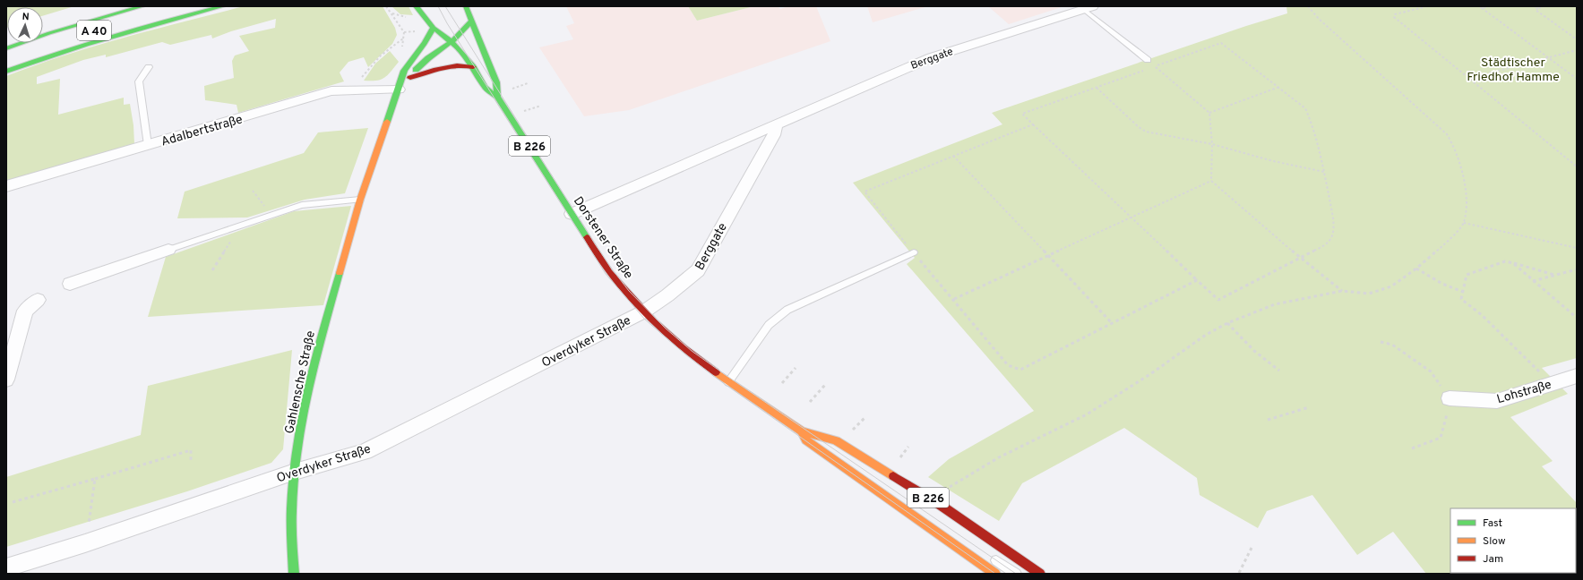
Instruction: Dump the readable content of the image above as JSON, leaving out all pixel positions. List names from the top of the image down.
{
  "streets": {
    "main road": [
      "A 40",
      "B 226",
      "Dorstener Straße",
      "Gahlensche Straße"
    ],
    "street": [
      "Berggate",
      "Adalbertstraße",
      "Overdyker Straße",
      "Lohstraße"
    ]
  },
  "crossings": [
    ["Berggate", "Dorstener Straße"],
    ["Berggate", "Overdyker Straße"],
    ["Adalbertstraße", "Gahlensche Straße"],
    ["Dorstener Straße", "Overdyker Straße"],
    ["Dorstener Straße", "Gahlensche Straße"],
    ["Overdyker Straße", "Gahlensche Straße"]
  ],
  "parks": ["Städtischer Friedhof Hamme"],
  "legend": ["Fast", "Slow", "Jam"],
  "north": "top"
}
